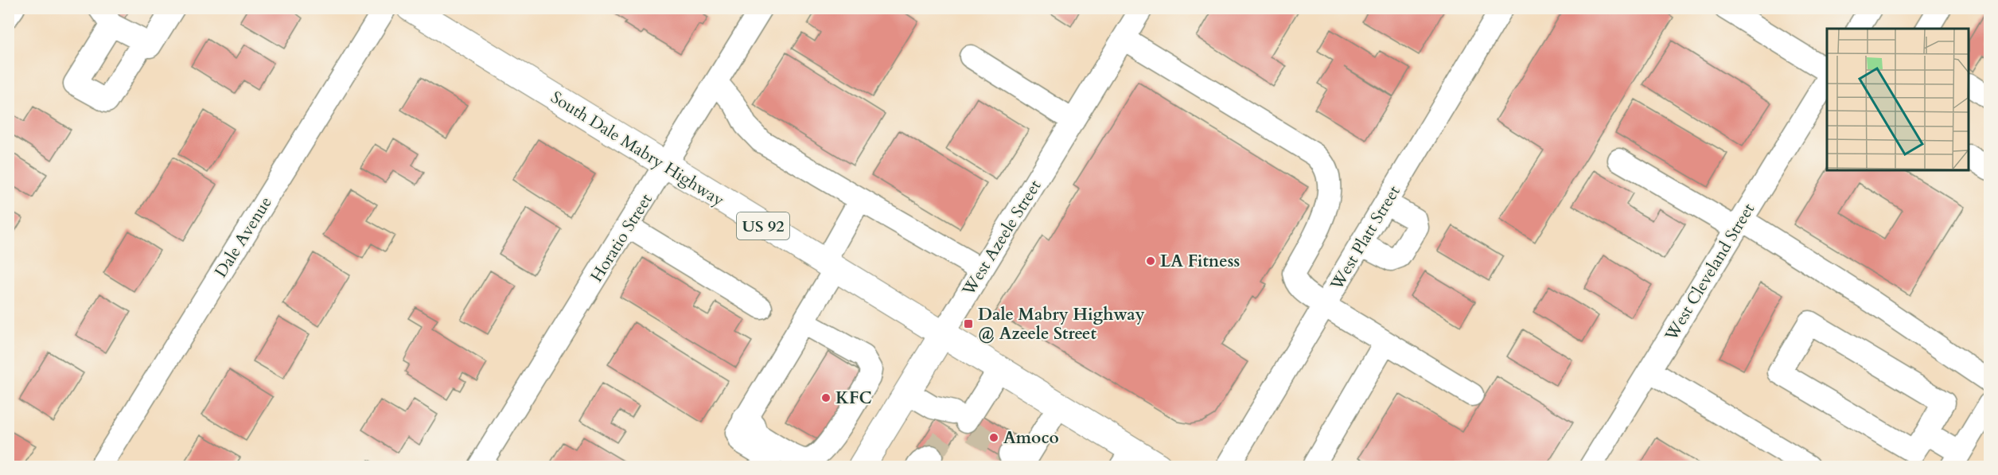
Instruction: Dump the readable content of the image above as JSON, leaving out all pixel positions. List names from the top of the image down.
{
  "streets": {
    "main road": ["South Dale Mabry Highway", "US 92", "West Azeele Street"],
    "street": [
      "Dale Avenue",
      "Horatio Street",
      "West Platt Street",
      "West Cleveland Street"
    ]
  },
  "crossings": [
    ["South Dale Mabry Highway", "Horatio Street"],
    ["South Dale Mabry Highway", "West Azeele Street"]
  ],
  "places": {
    "other": ["LA Fitness", "KFC", "Amoco"],
    "transit": ["Dale Mabry Highway @ Azeele Street"]
  }
}
